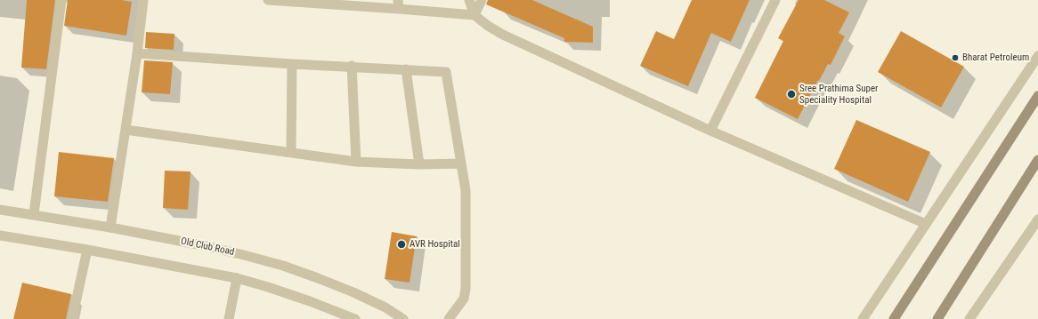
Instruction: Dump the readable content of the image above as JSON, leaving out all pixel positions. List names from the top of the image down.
{
  "streets": {
    "street": ["Old Club Road"]
  },
  "places": ["Bharat Petroleum", "Sree Prathima Super Speciality Hospital", "AVR Hospital"]
}
